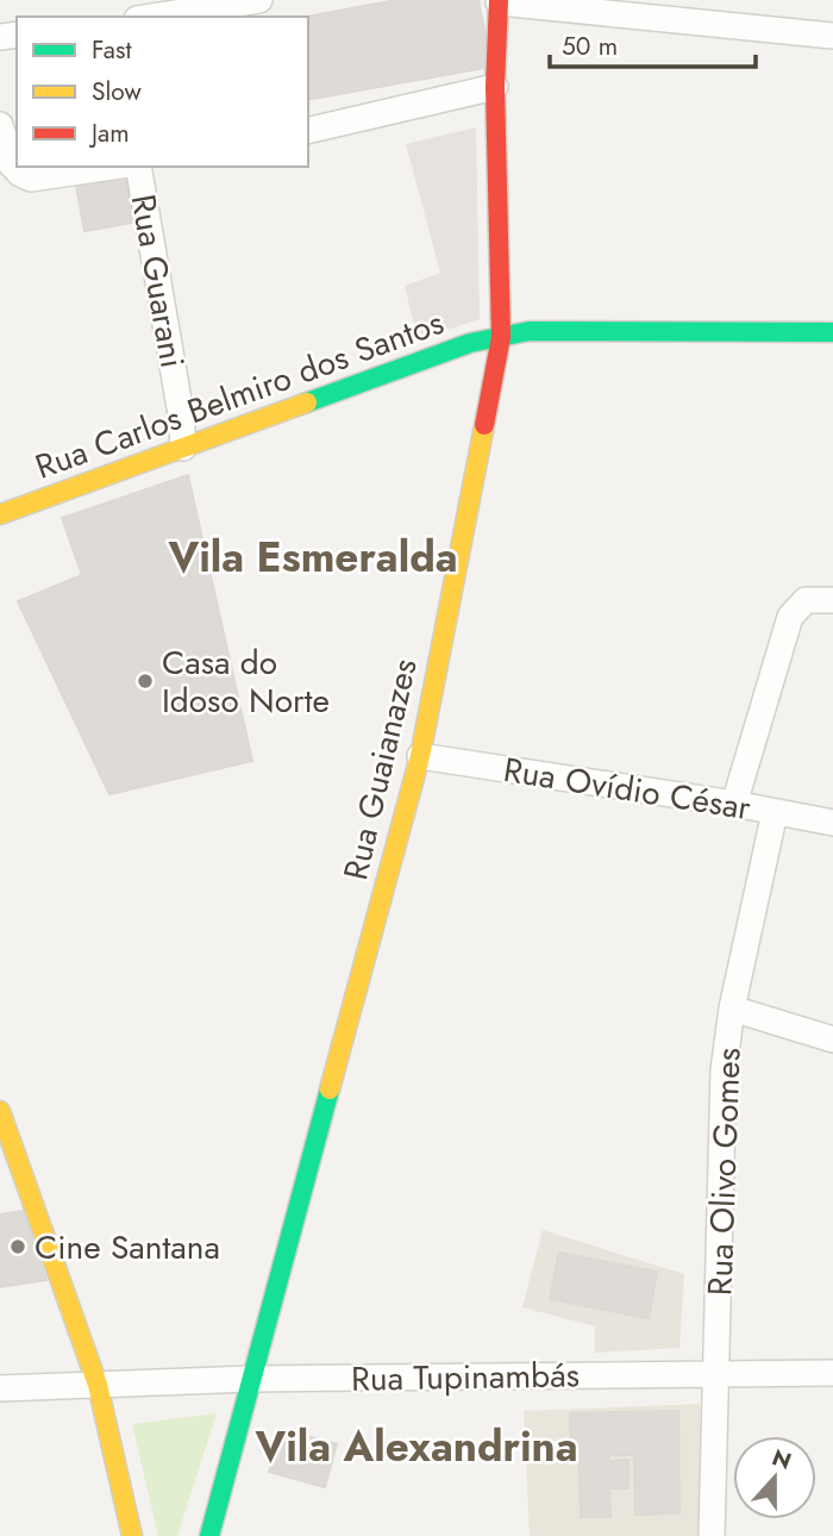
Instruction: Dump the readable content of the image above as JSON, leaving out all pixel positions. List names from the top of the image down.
{
  "streets": {
    "main road": ["Rua Carlos Belmiro dos Santos", "Rua Guaianazes"],
    "street": [
      "Rua Guarani",
      "Rua Ovídio César",
      "Rua Olivo Gomes",
      "Rua Tupinambás"
    ]
  },
  "crossings": [
    ["Rua Guarani", "Rua Carlos Belmiro dos Santos"],
    ["Rua Carlos Belmiro dos Santos", "Rua Guaianazes"],
    ["Rua Guaianazes", "Rua Ovídio César"],
    ["Rua Guaianazes", "Rua Tupinambás"],
    ["Rua Ovídio César", "Rua Olivo Gomes"],
    ["Rua Olivo Gomes", "Rua Tupinambás"]
  ],
  "districts": ["Vila Esmeralda", "Vila Alexandrina"],
  "places": ["Casa do Idoso Norte", "Cine Santana"],
  "legend": ["Fast", "Slow", "Jam"],
  "scale_bar": "50 m",
  "north": "top"
}
